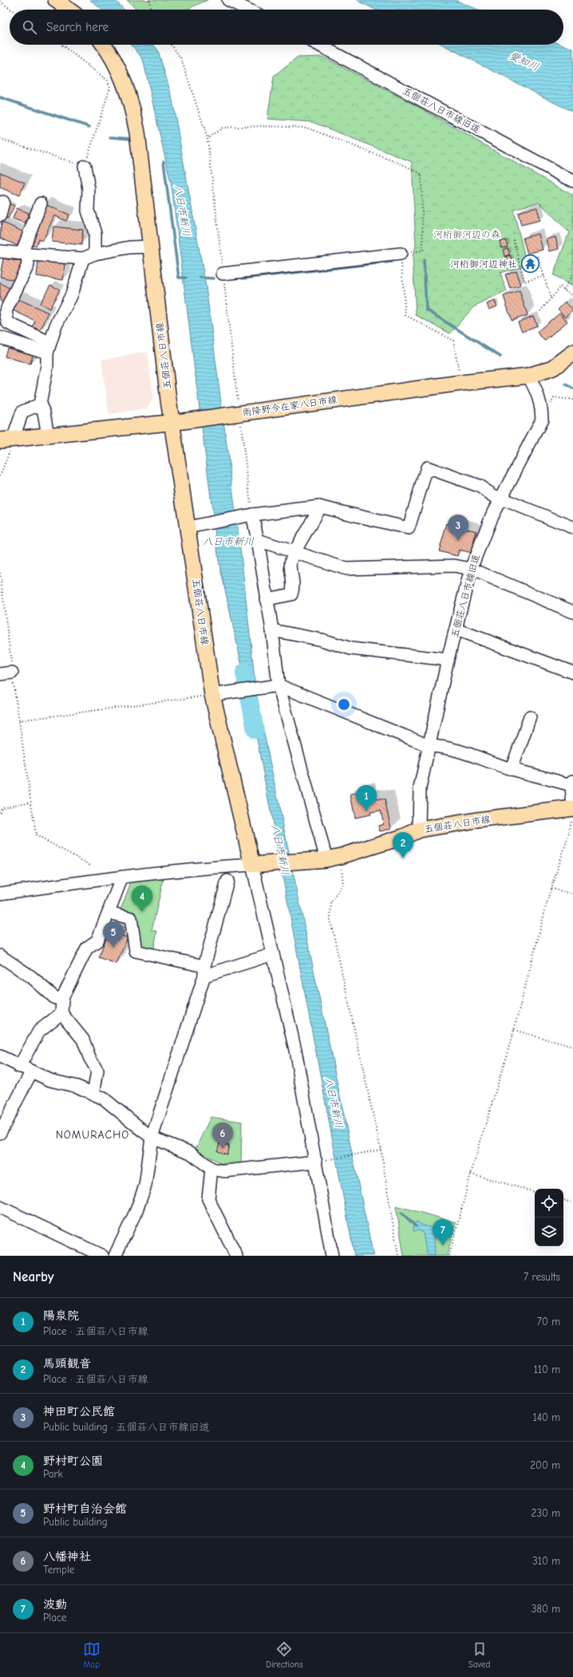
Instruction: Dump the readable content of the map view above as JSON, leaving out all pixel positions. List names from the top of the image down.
{
  "streets": {
    "main road": ["五個荘八日市線", "雨降野今在家八日市線"],
    "street": ["五個荘八日市線旧道"]
  },
  "crossings": [
    ["五個荘八日市線旧道", "五個荘八日市線"],
    ["五個荘八日市線", "雨降野今在家八日市線"]
  ],
  "districts": ["NOMURACHO"],
  "water": ["愛知川", "八日市新川"],
  "parks": ["河桁御河辺の森"],
  "places": {
    "temple": ["河桁御河辺神社"]
  },
  "page": {
    "search": "Search here",
    "pins": [
      "3",
      "1",
      "2",
      "4",
      "5",
      "6",
      "7"
    ],
    "heading": ["Nearby", "7 results"],
    "list": [
      {
        "mark": "1",
        "name": "陽泉院",
        "note": "Place · 五個荘八日市線",
        "value": "70 m"
      },
      {
        "mark": "2",
        "name": "馬頭観音",
        "note": "Place · 五個荘八日市線",
        "value": "110 m"
      },
      {
        "mark": "3",
        "name": "神田町公民館",
        "note": "Public building · 五個荘八日市線旧道",
        "value": "140 m"
      },
      {
        "mark": "4",
        "name": "野村町公園",
        "note": "Park",
        "value": "200 m"
      },
      {
        "mark": "5",
        "name": "野村町自治会館",
        "note": "Public building",
        "value": "230 m"
      },
      {
        "mark": "6",
        "name": "八幡神社",
        "note": "Temple",
        "value": "310 m"
      },
      {
        "mark": "7",
        "name": "波動",
        "note": "Place",
        "value": "380 m"
      }
    ],
    "nav": ["Map", "Directions", "Saved"]
  }
}
